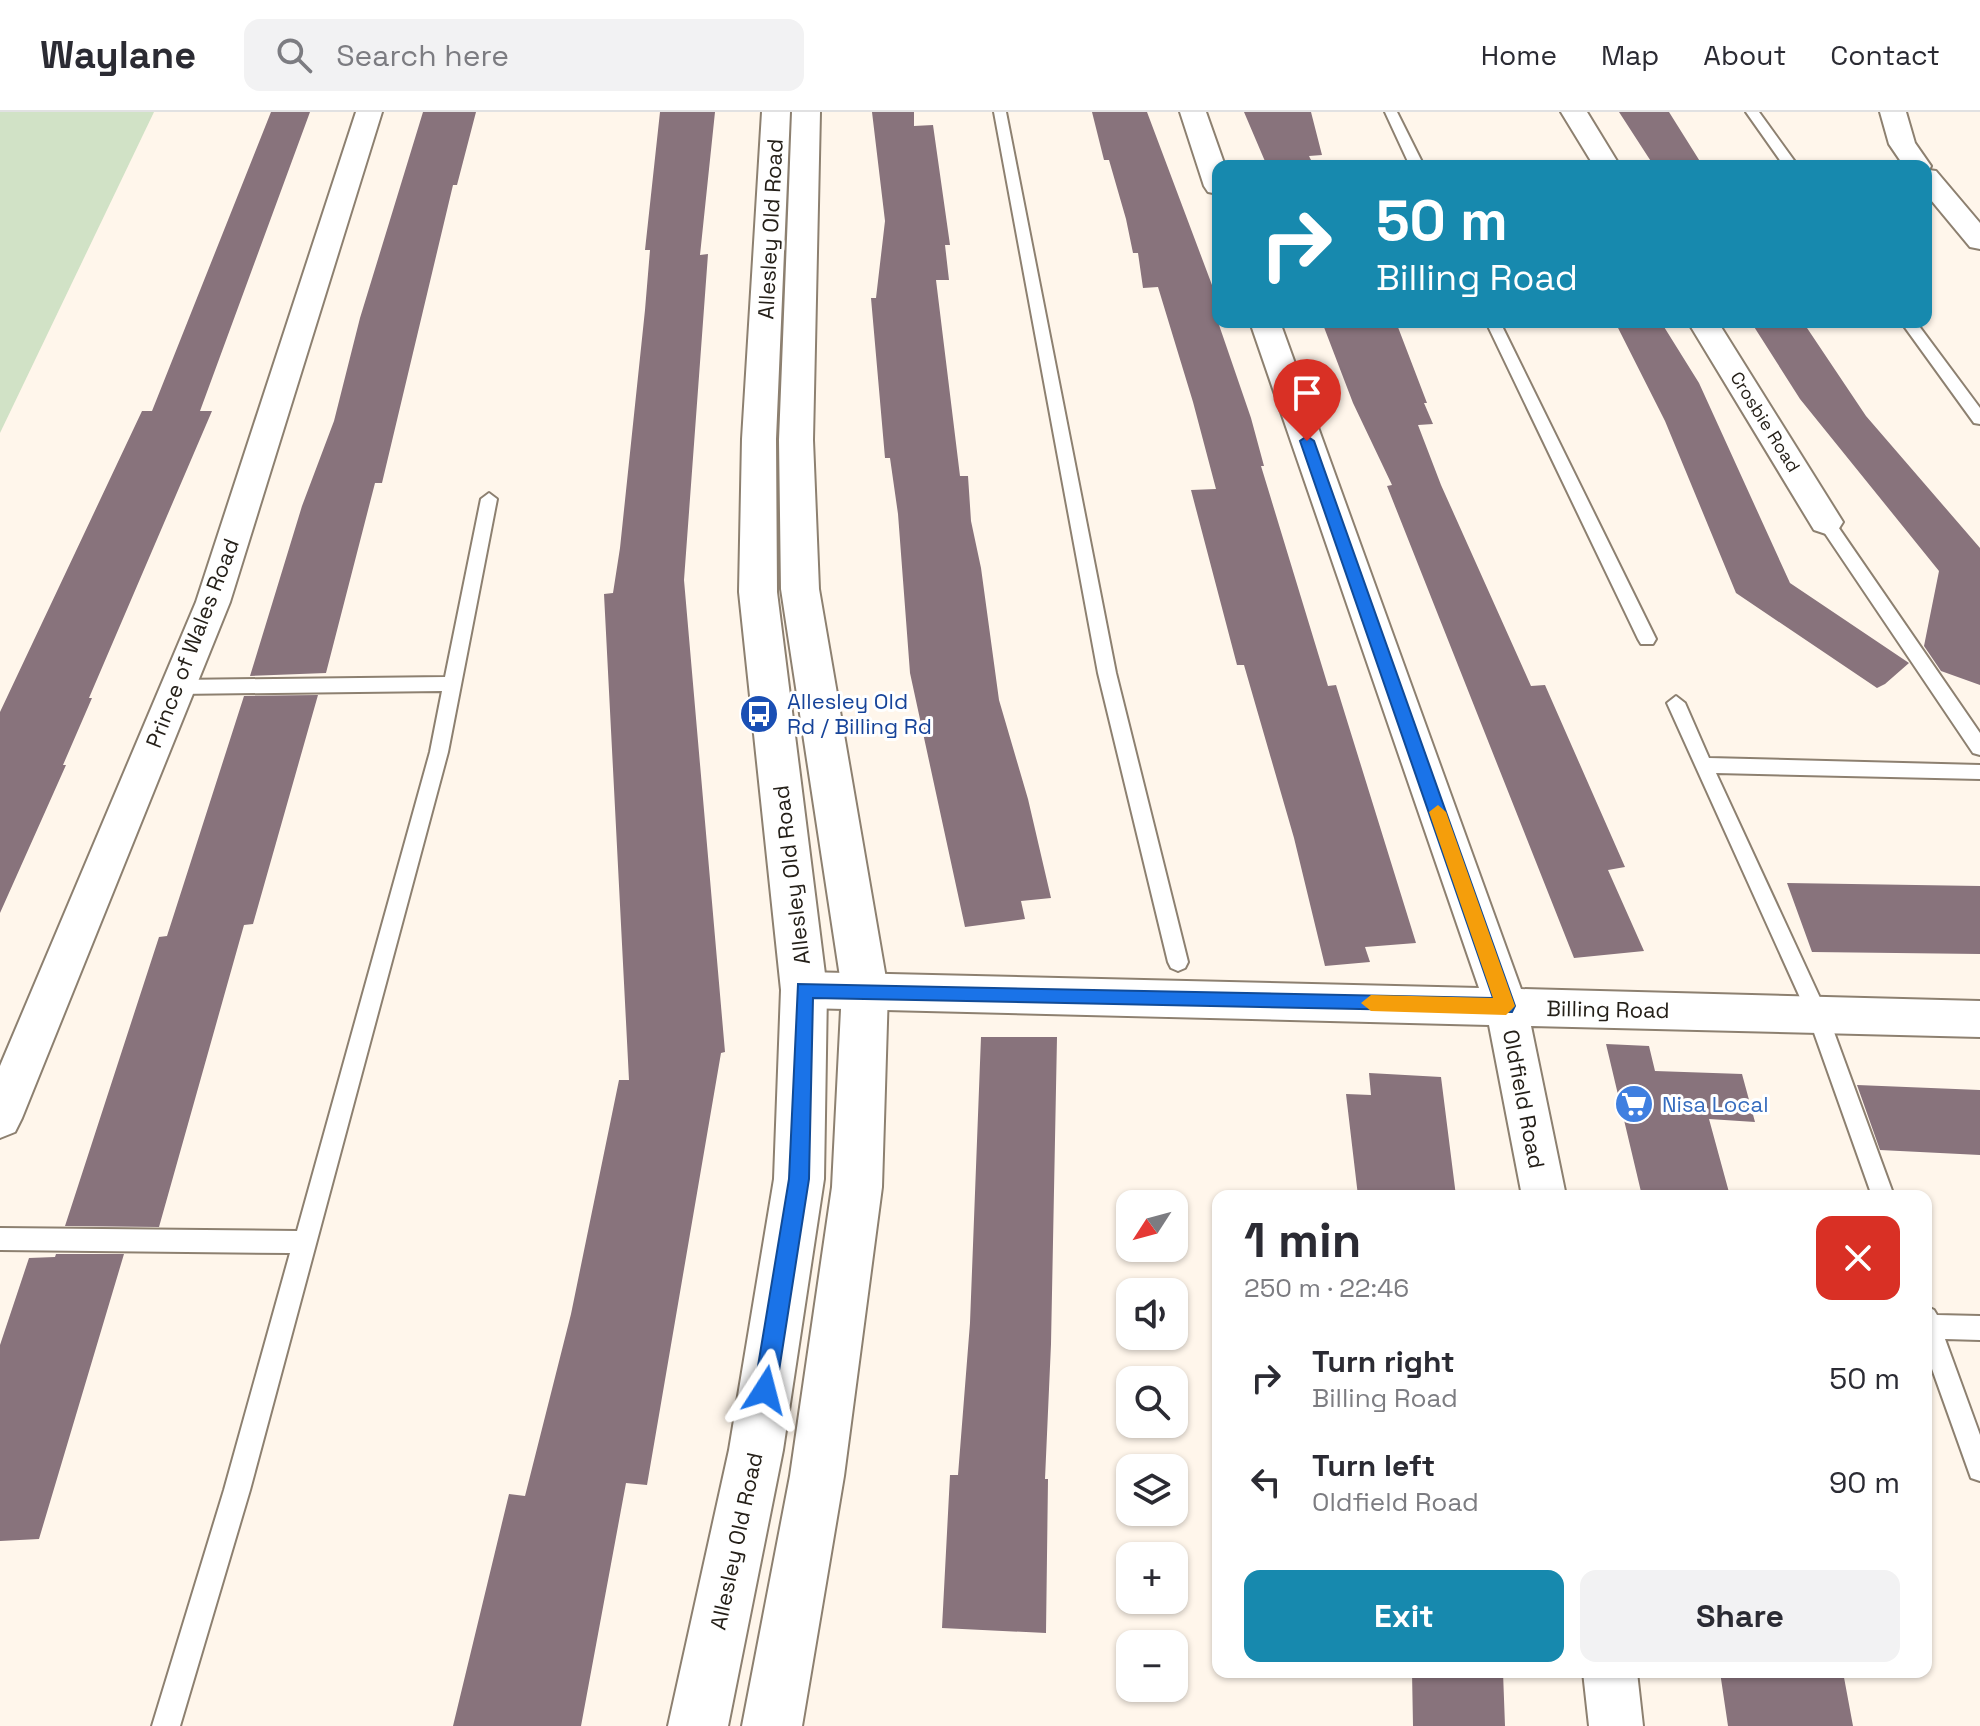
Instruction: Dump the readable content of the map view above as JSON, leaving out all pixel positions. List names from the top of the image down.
{
  "streets": {
    "main road": ["Allesley Old Road"],
    "street": [
      "Crosbie Road",
      "Prince of Wales Road",
      "Billing Road",
      "Oldfield Road"
    ]
  },
  "crossings": [
    ["Allesley Old Road", "Billing Road"],
    ["Billing Road", "Oldfield Road"]
  ],
  "places": {
    "bus stop": ["Allesley Old Rd / Billing Rd"],
    "supermarket": ["Nisa Local"]
  },
  "north": "bottom left",
  "page": {
    "header": "Waylane",
    "search": "Search here",
    "nav": [
      "Home",
      "Map",
      "About",
      "Contact"
    ],
    "turn": ["50 m", "Billing Road"],
    "map_buttons": ["+", "−"],
    "heading": ["1 min", "250 m · 22:46"],
    "list": [
      {
        "name": "Turn right",
        "note": "Billing Road",
        "value": "50 m"
      },
      {
        "name": "Turn left",
        "note": "Oldfield Road",
        "value": "90 m"
      }
    ],
    "buttons": ["Exit", "Share"]
  }
}
